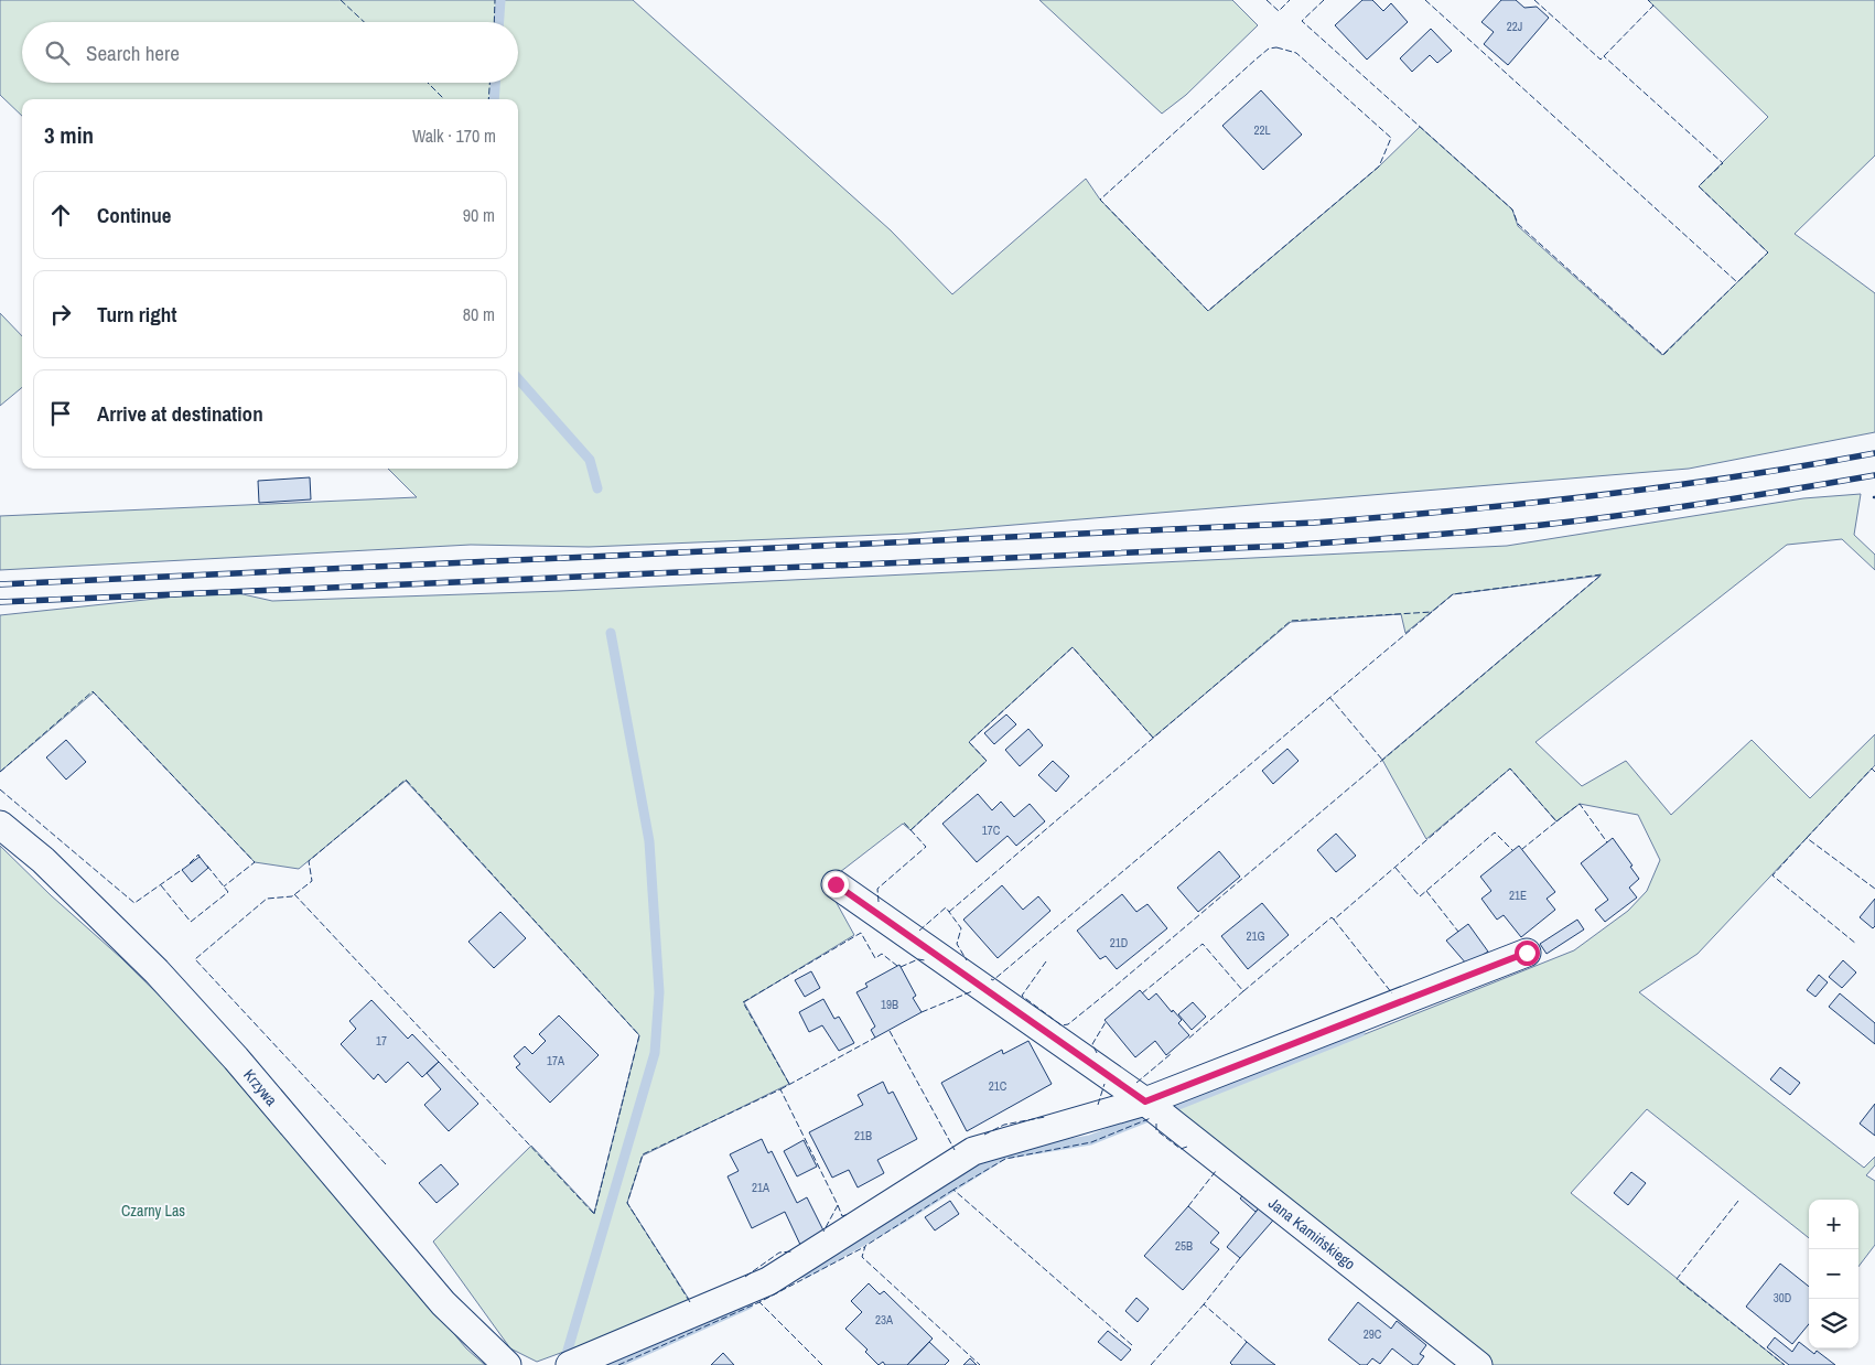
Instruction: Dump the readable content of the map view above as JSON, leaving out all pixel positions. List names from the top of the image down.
{
  "streets": {
    "street": ["Krzywa", "Jana Kamińskiego"]
  },
  "parks": ["Czarny Las"],
  "house_numbers": [
    "22J",
    "22L",
    "17C",
    "21E",
    "21G",
    "21D",
    "19B",
    "17",
    "17A",
    "21C",
    "21B",
    "21A",
    "25B",
    "30D",
    "23A",
    "29C"
  ],
  "page": {
    "search": "Search here",
    "heading": ["3 min", "Walk · 170 m"],
    "list": [
      ["Continue", "90 m"],
      ["Turn right", "80 m"],
      "Arrive at destination"
    ],
    "map_buttons": ["+", "−"]
  }
}
